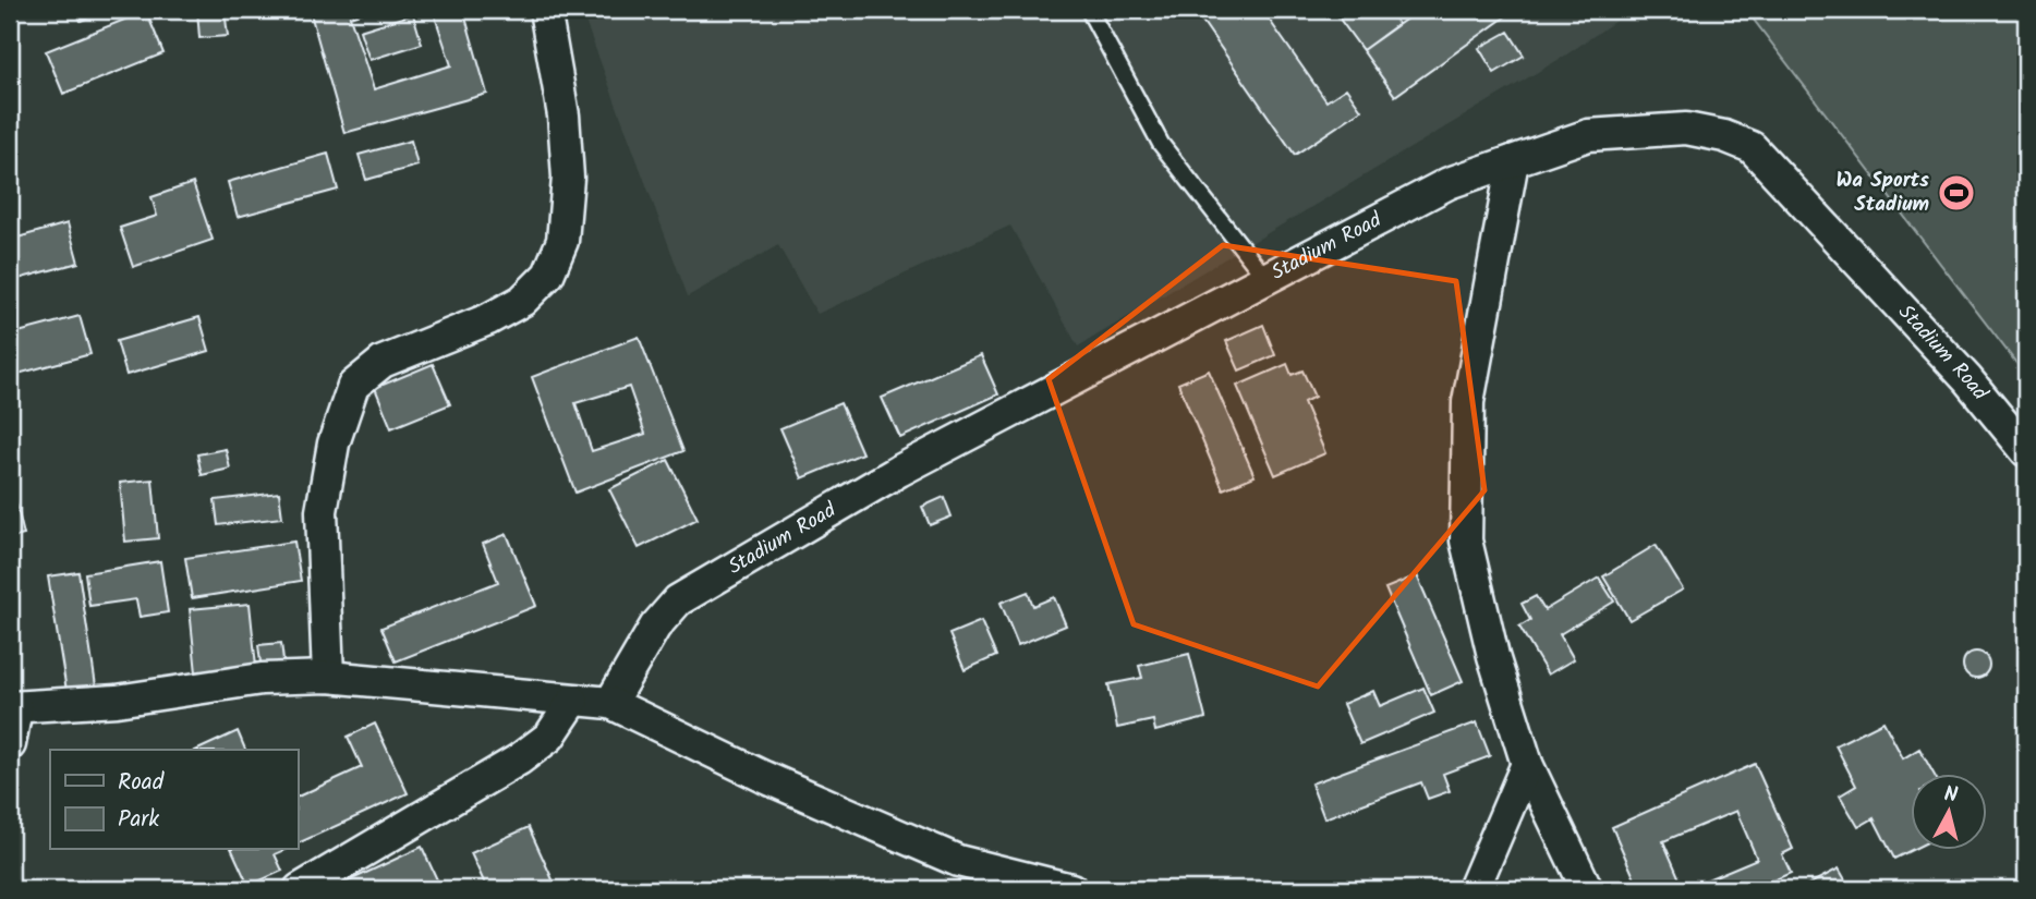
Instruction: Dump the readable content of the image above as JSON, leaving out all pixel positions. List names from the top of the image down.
{
  "streets": {
    "street": ["Stadium Road"]
  },
  "places": {
    "sports": ["Wa Sports Stadium"]
  },
  "legend": ["Road", "Park"],
  "north": "top"
}
